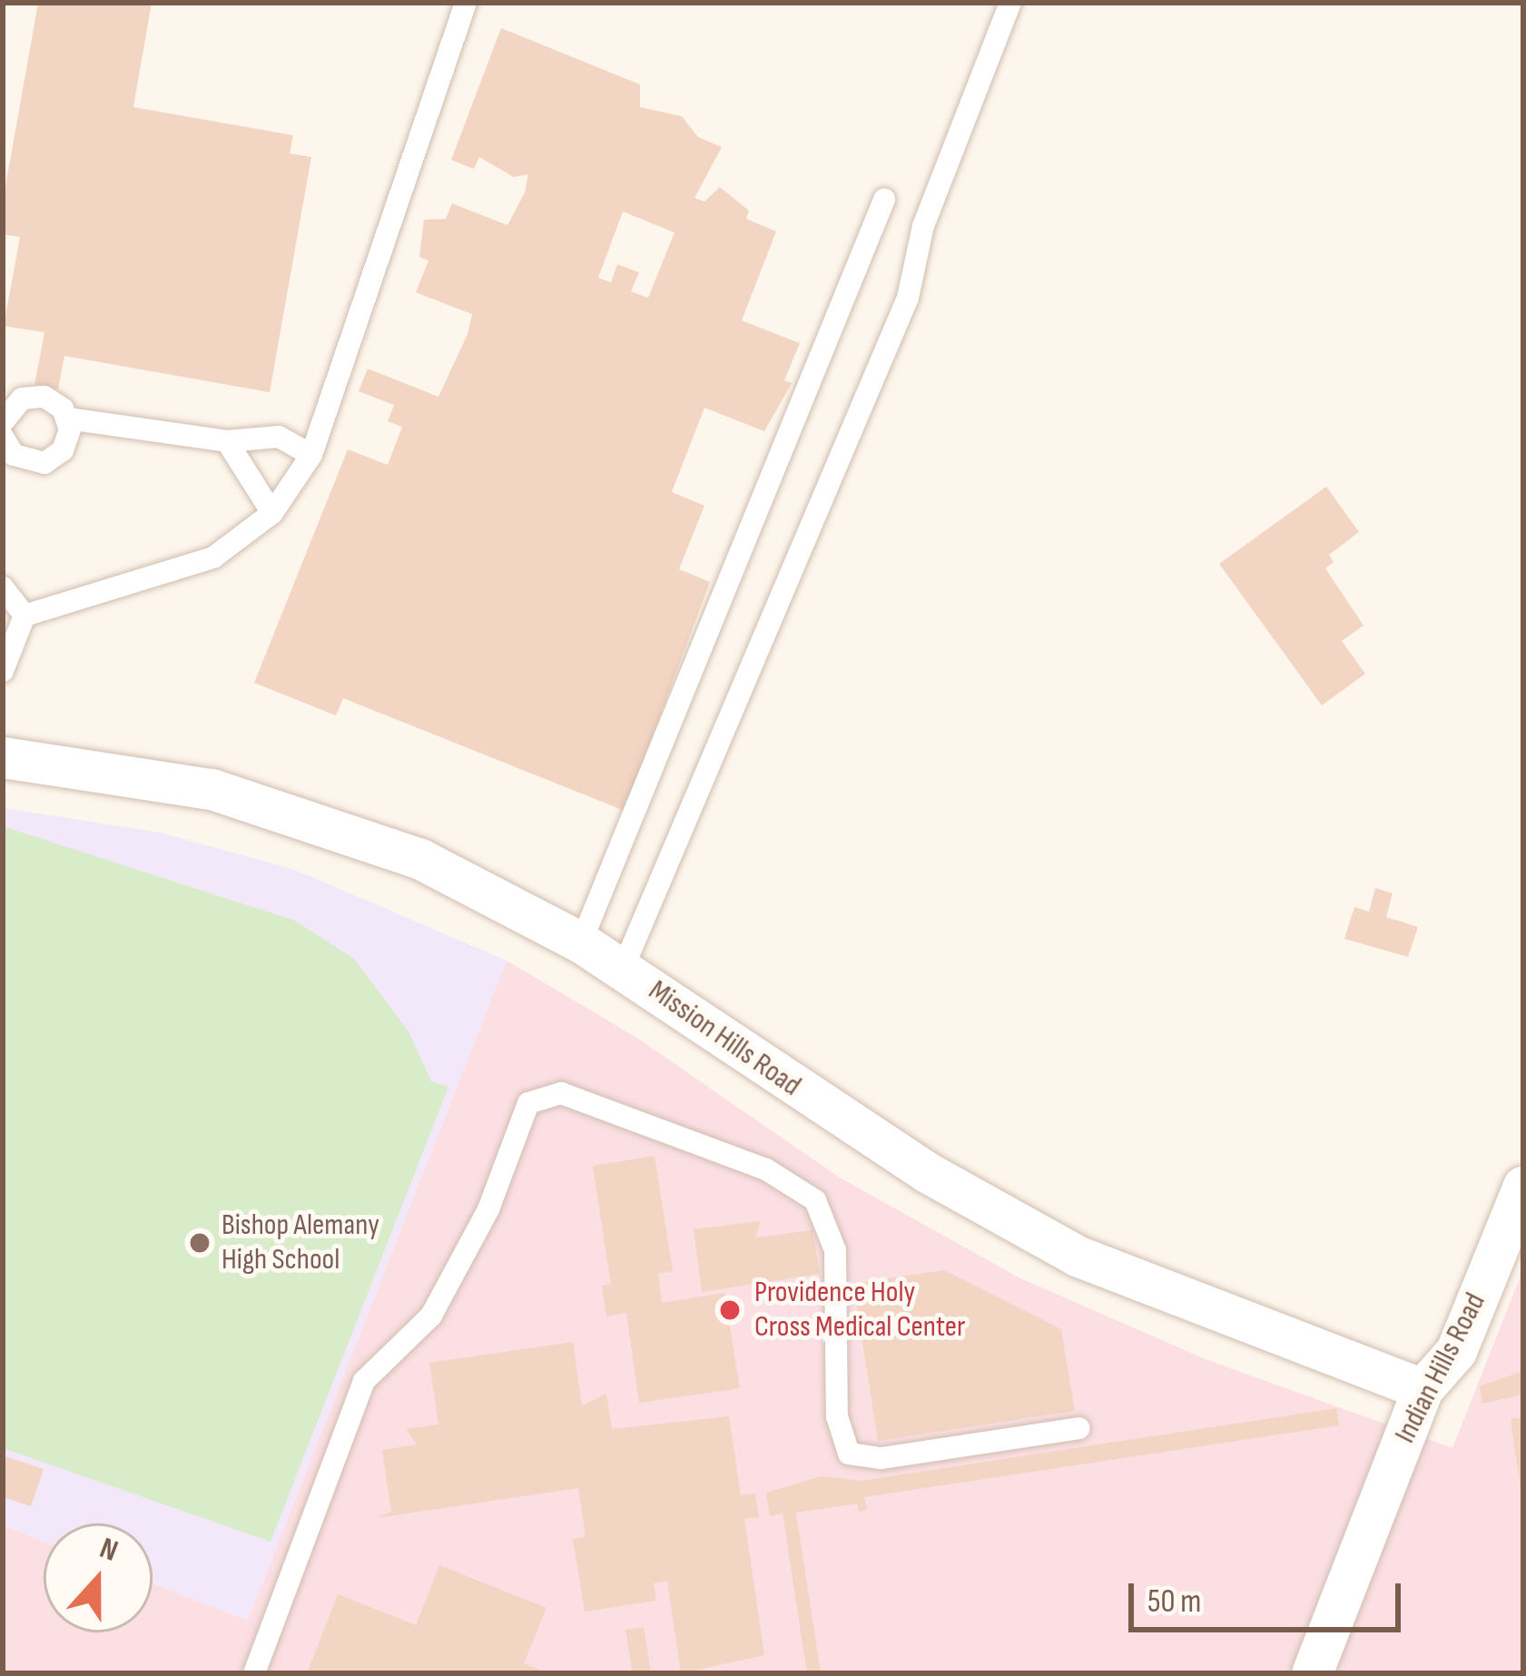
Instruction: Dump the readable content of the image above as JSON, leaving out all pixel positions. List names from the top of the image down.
{
  "streets": {
    "street": ["Mission Hills Road", "Indian Hills Road"]
  },
  "crossings": [
    ["Mission Hills Road", "Indian Hills Road"]
  ],
  "places": ["Bishop Alemany High School", "Providence Holy Cross Medical Center"],
  "scale_bar": "50 m",
  "north": "top"
}
